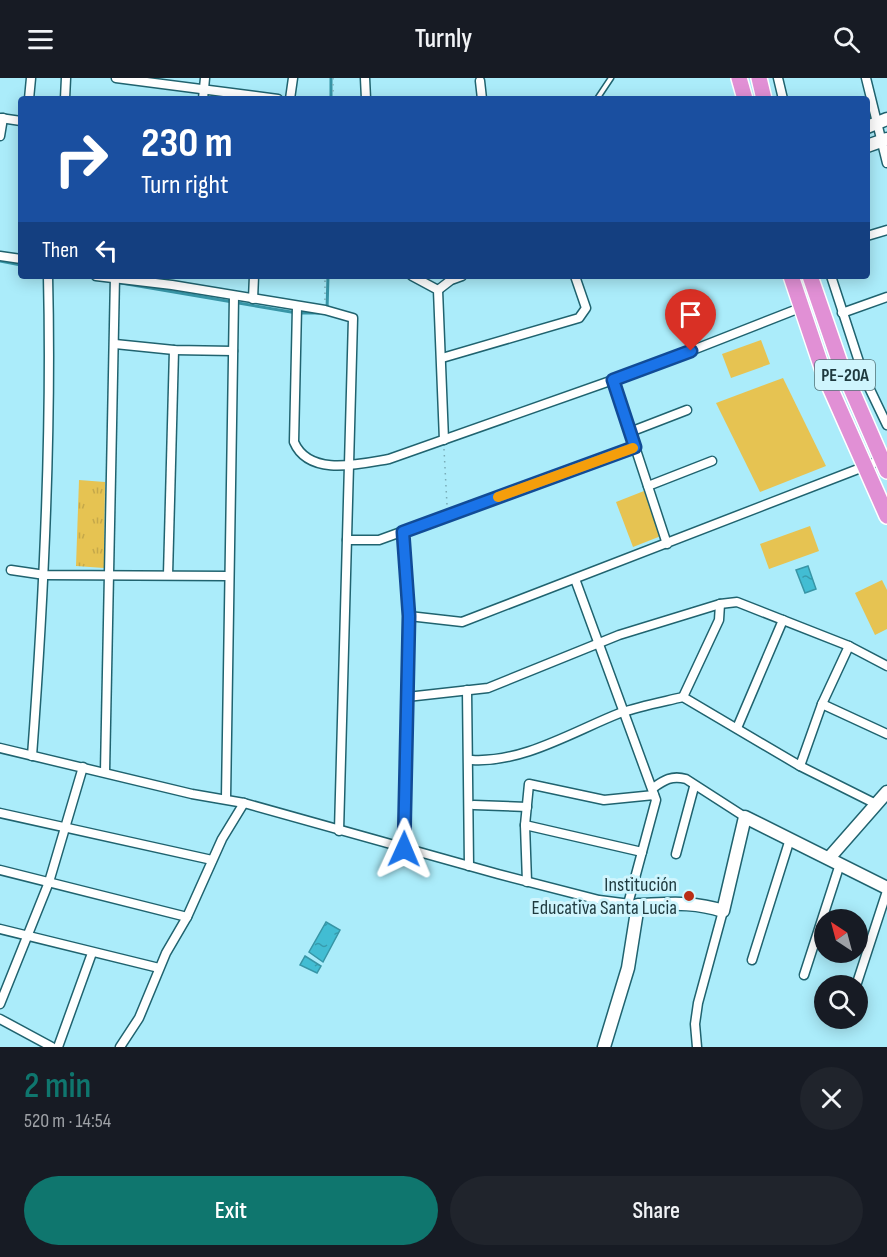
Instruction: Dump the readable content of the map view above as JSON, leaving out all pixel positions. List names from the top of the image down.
{
  "streets": {
    "highway": ["PE-20A"]
  },
  "places": ["Institución Educativa Santa Lucia"],
  "north": "top left",
  "page": {
    "header": "Turnly",
    "turn": ["230 m", "Turn right"],
    "then": "Then",
    "heading": ["2 min", "520 m · 14:54"],
    "buttons": ["Exit", "Share"]
  }
}
